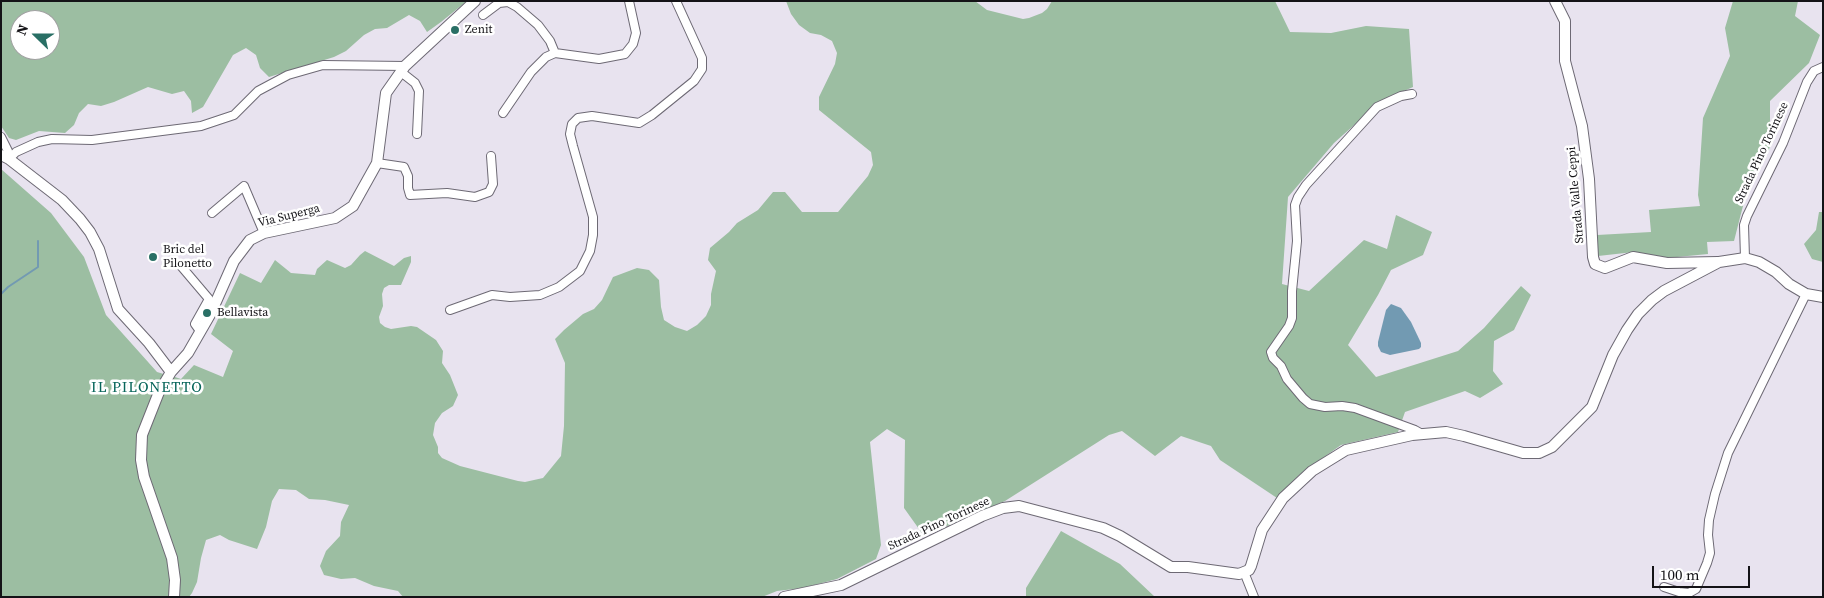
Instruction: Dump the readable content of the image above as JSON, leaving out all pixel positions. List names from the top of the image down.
{
  "streets": {
    "street": ["Strada Pino Torinese", "Strada Valle Ceppi", "Via Superga"]
  },
  "districts": ["IL PILONETTO"],
  "places": ["Zenit", "Bric del Pilonetto", "Bellavista"],
  "scale_bar": "100 m",
  "north": "left"
}
